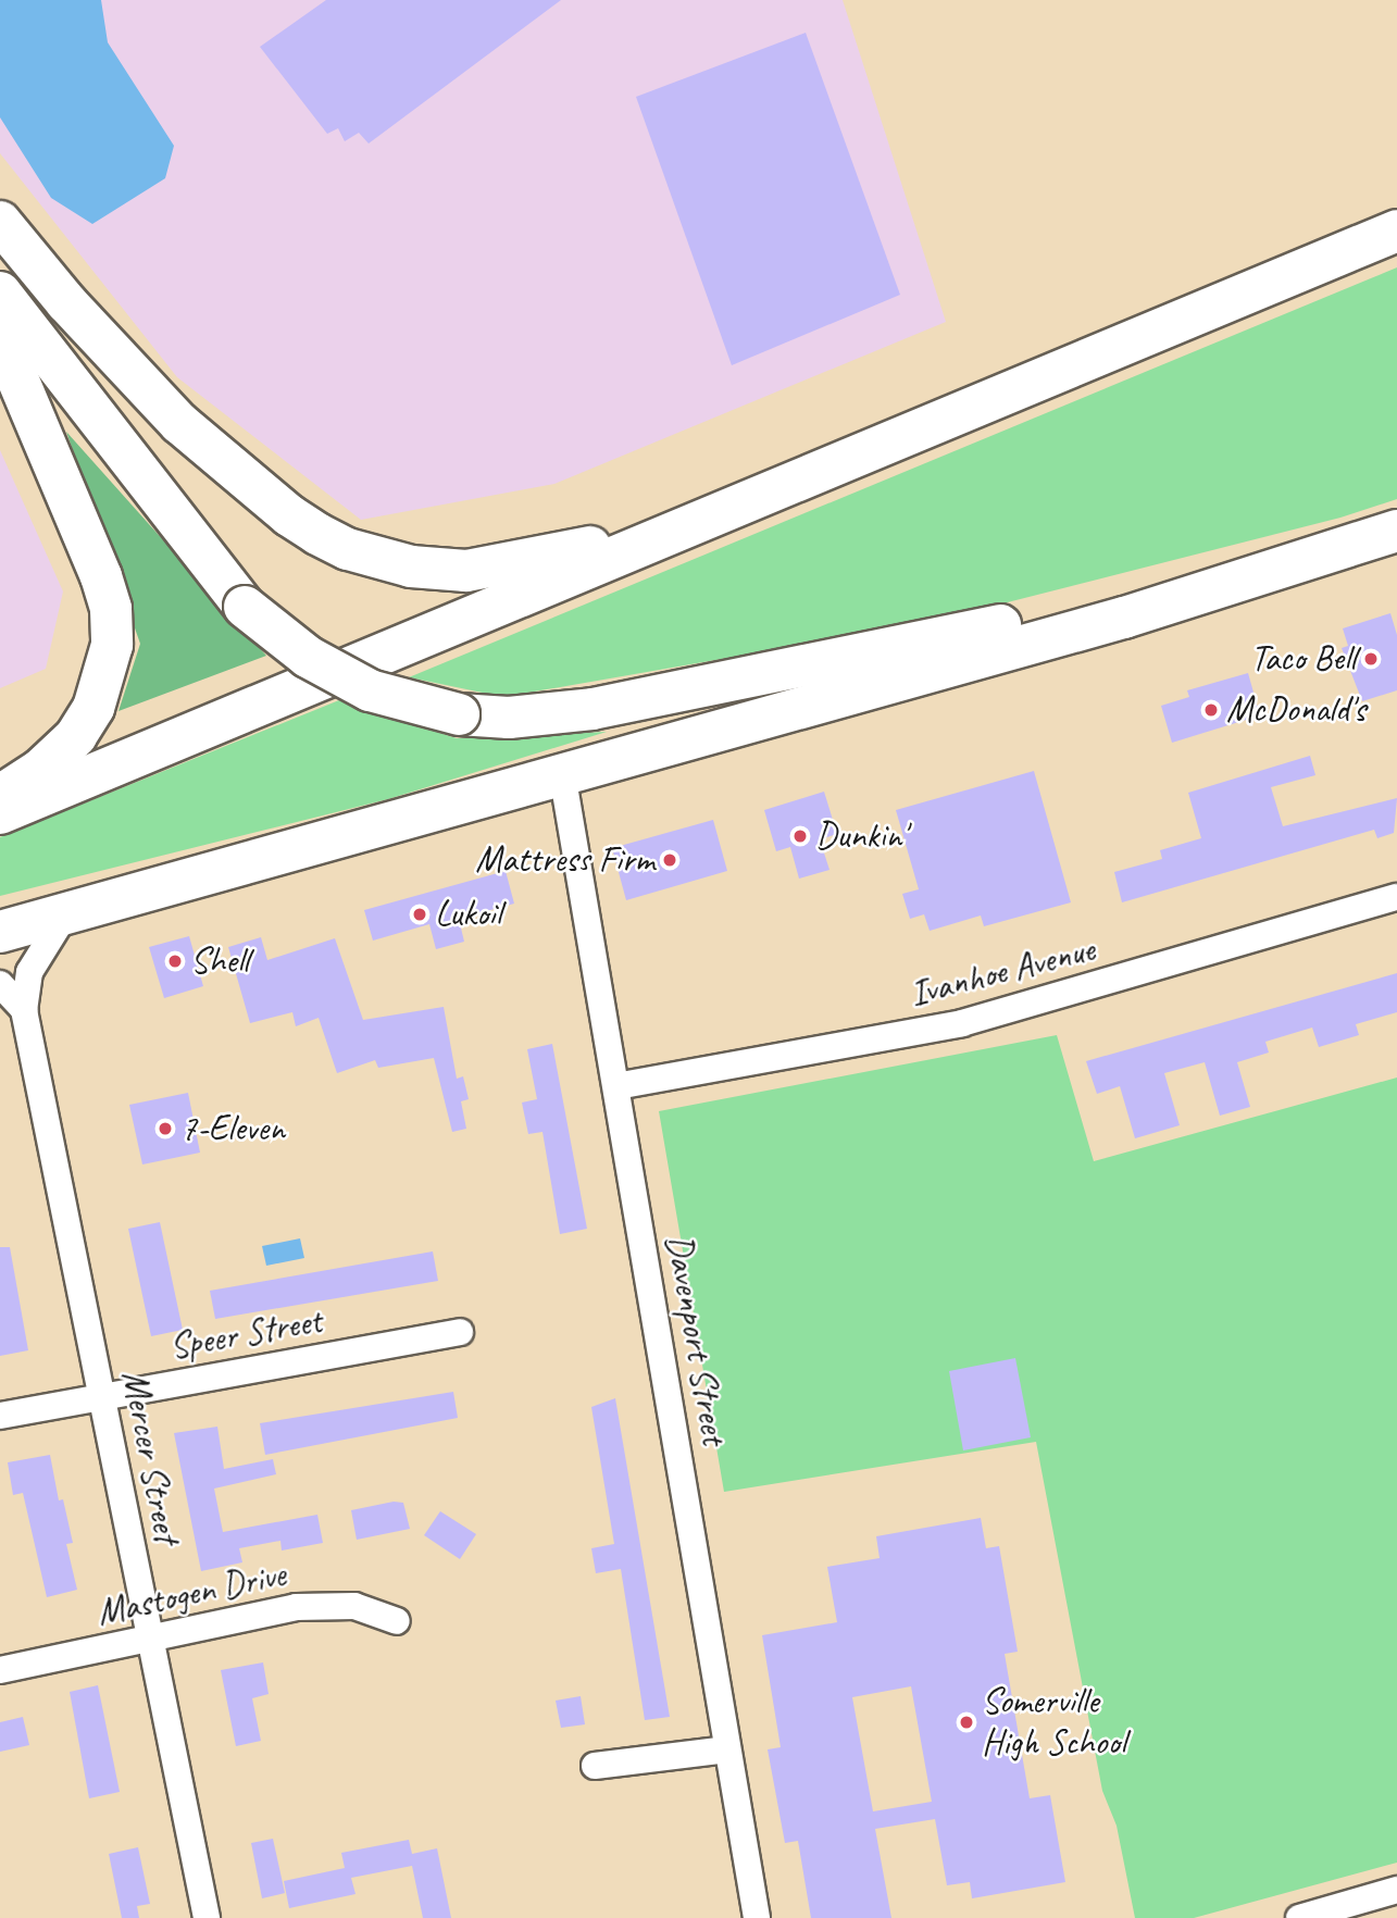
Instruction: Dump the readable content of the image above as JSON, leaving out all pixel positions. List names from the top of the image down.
{
  "streets": {
    "street": [
      "Ivanhoe Avenue",
      "Speer Street",
      "Davenport Street",
      "Mercer Street",
      "Mastogen Drive"
    ]
  },
  "crossings": [
    ["Ivanhoe Avenue", "Davenport Street"],
    ["Speer Street", "Mercer Street"],
    ["Mercer Street", "Mastogen Drive"]
  ],
  "places": [
    "Taco Bell",
    "McDonald's",
    "Dunkin'",
    "Mattress Firm",
    "Lukoil",
    "Shell",
    "7-Eleven",
    "Somerville High School"
  ]
}
